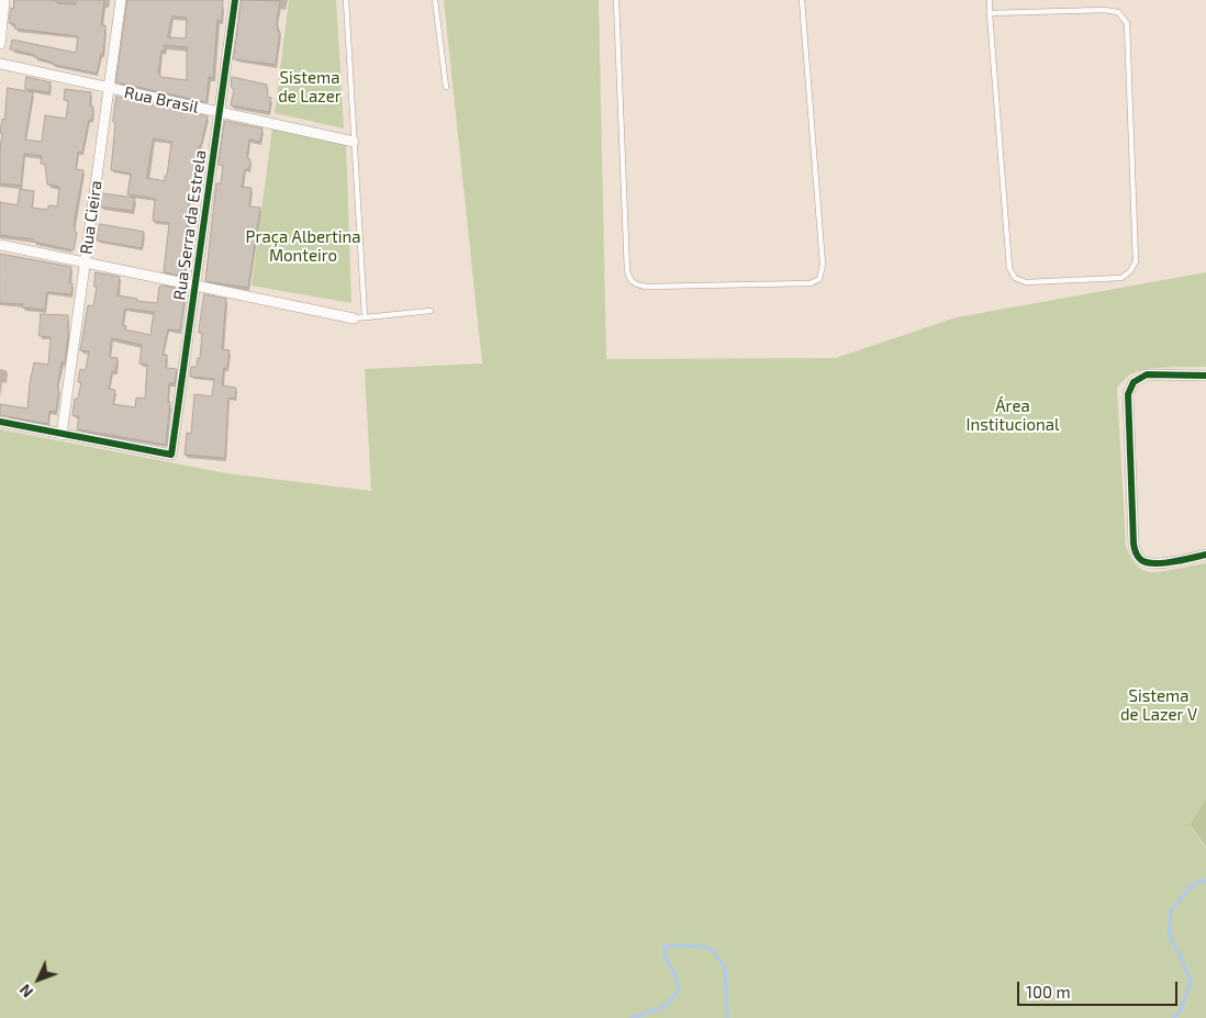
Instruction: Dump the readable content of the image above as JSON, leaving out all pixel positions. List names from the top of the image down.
{
  "streets": {
    "street": ["Rua Brasil", "Rua Cieira", "Rua Serra da Estrela"]
  },
  "crossings": [
    ["Rua Brasil", "Rua Cieira"],
    ["Rua Brasil", "Rua Serra da Estrela"],
    ["Rua Cieira", "Rua Serra da Estrela"]
  ],
  "parks": [
    "Sistema de Lazer",
    "Praça Albertina Monteiro",
    "Área Institucional",
    "Sistema de Lazer V"
  ],
  "scale_bar": "100 m",
  "north": "bottom left"
}
